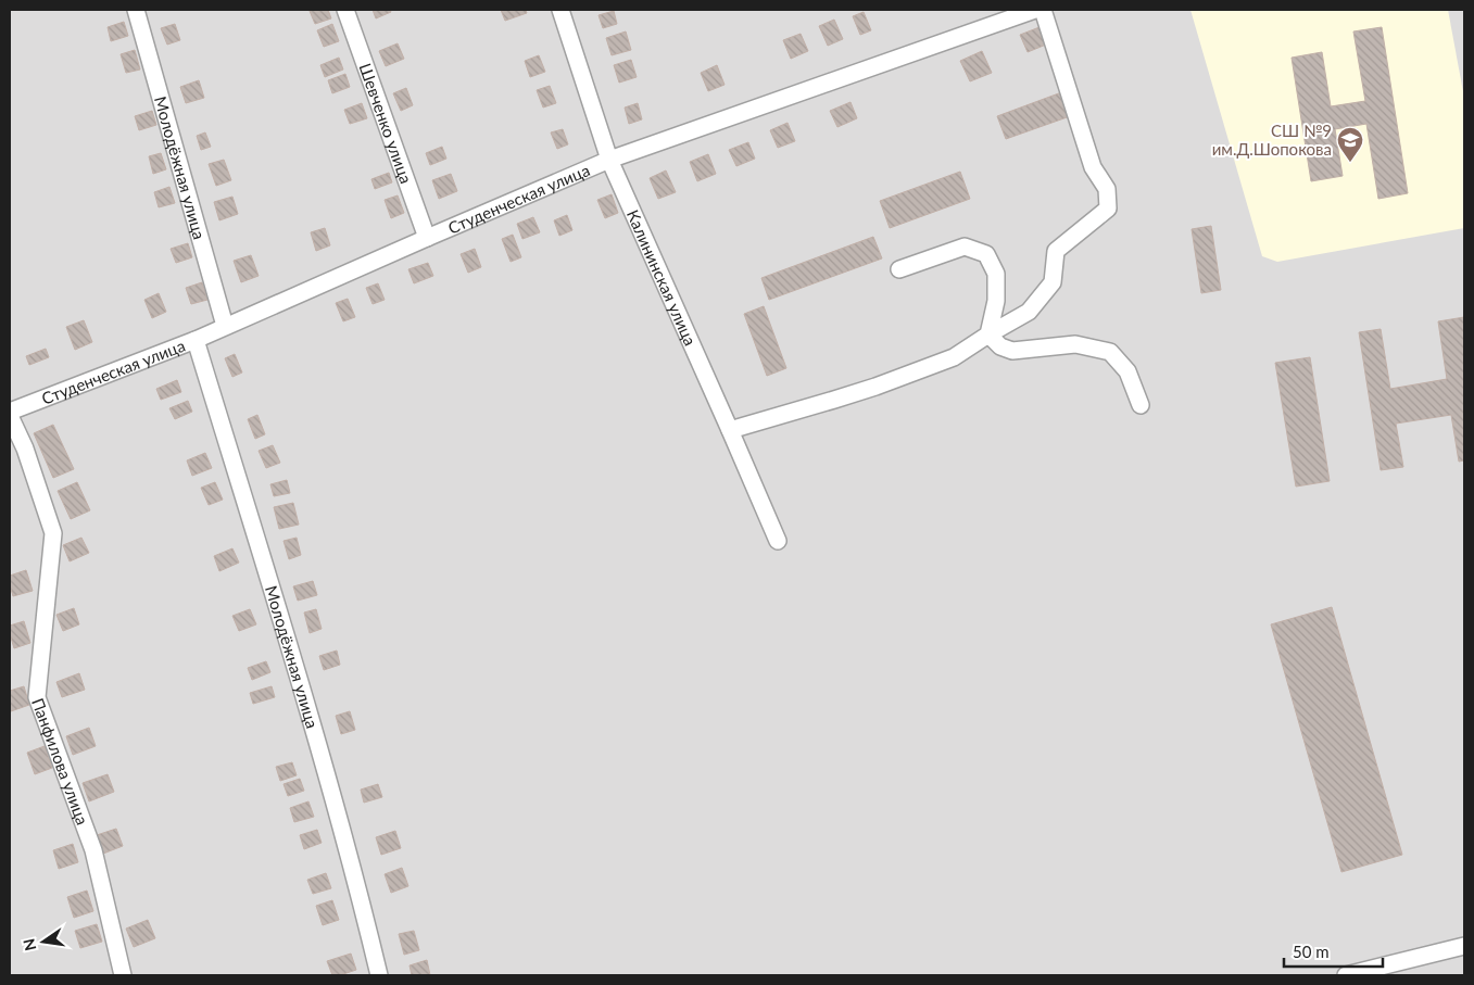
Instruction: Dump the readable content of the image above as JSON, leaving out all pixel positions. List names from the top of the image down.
{
  "streets": {
    "street": [
      "Шевченко улица",
      "Молодёжная улица",
      "Студенческая улица",
      "Калининская улица",
      "Панфилова улица"
    ]
  },
  "crossings": [
    ["Шевченко улица", "Студенческая улица"],
    ["Молодёжная улица", "Студенческая улица"],
    ["Студенческая улица", "Калининская улица"]
  ],
  "places": {
    "school or university": ["СШ №9 им.Д.Шопокова"]
  },
  "scale_bar": "50 m",
  "north": "left"
}
